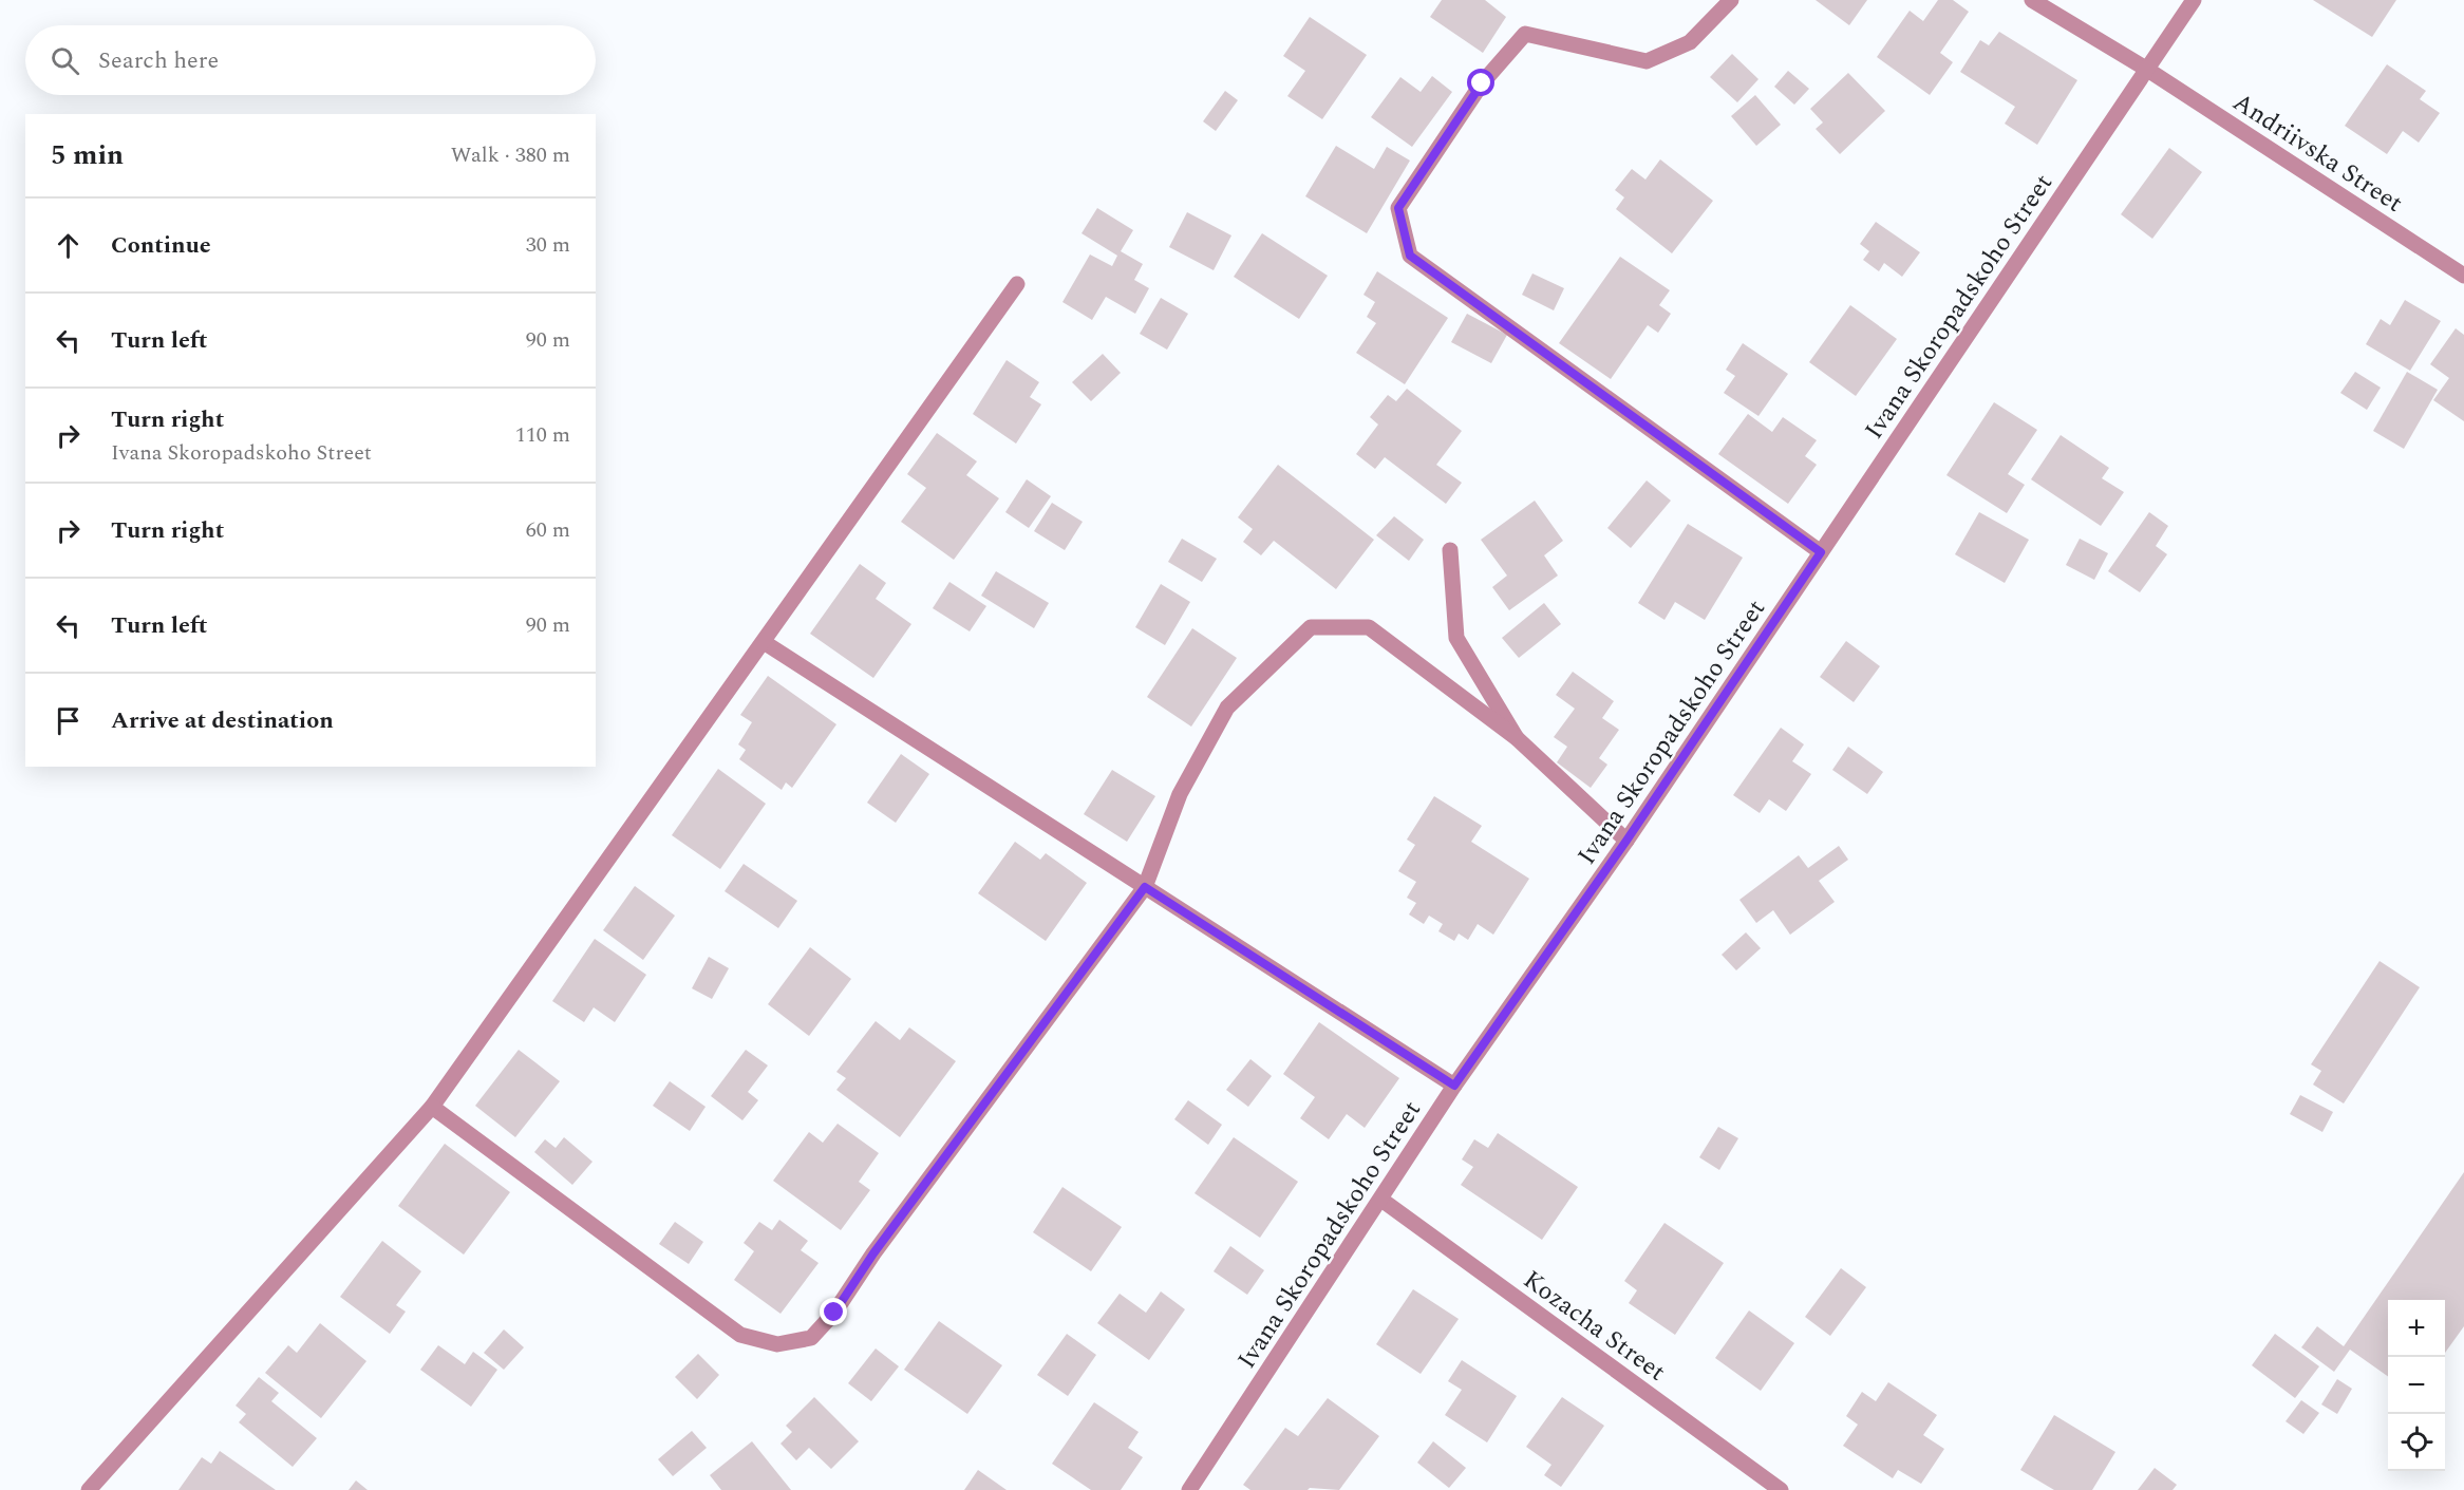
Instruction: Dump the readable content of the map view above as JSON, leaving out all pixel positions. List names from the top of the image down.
{
  "streets": {
    "street": ["Andriivska Street", "Ivana Skoropadskoho Street", "Kozacha Street"]
  },
  "crossings": [
    ["Andriivska Street", "Ivana Skoropadskoho Street"],
    ["Ivana Skoropadskoho Street", "Kozacha Street"]
  ],
  "page": {
    "search": "Search here",
    "heading": ["5 min", "Walk · 380 m"],
    "list": [
      ["Continue", "30 m"],
      ["Turn left", "90 m"],
      ["Turn right", "Ivana Skoropadskoho Street", "110 m"],
      ["Turn right", "60 m"],
      ["Turn left", "90 m"],
      "Arrive at destination"
    ],
    "map_buttons": ["+", "−"]
  }
}
